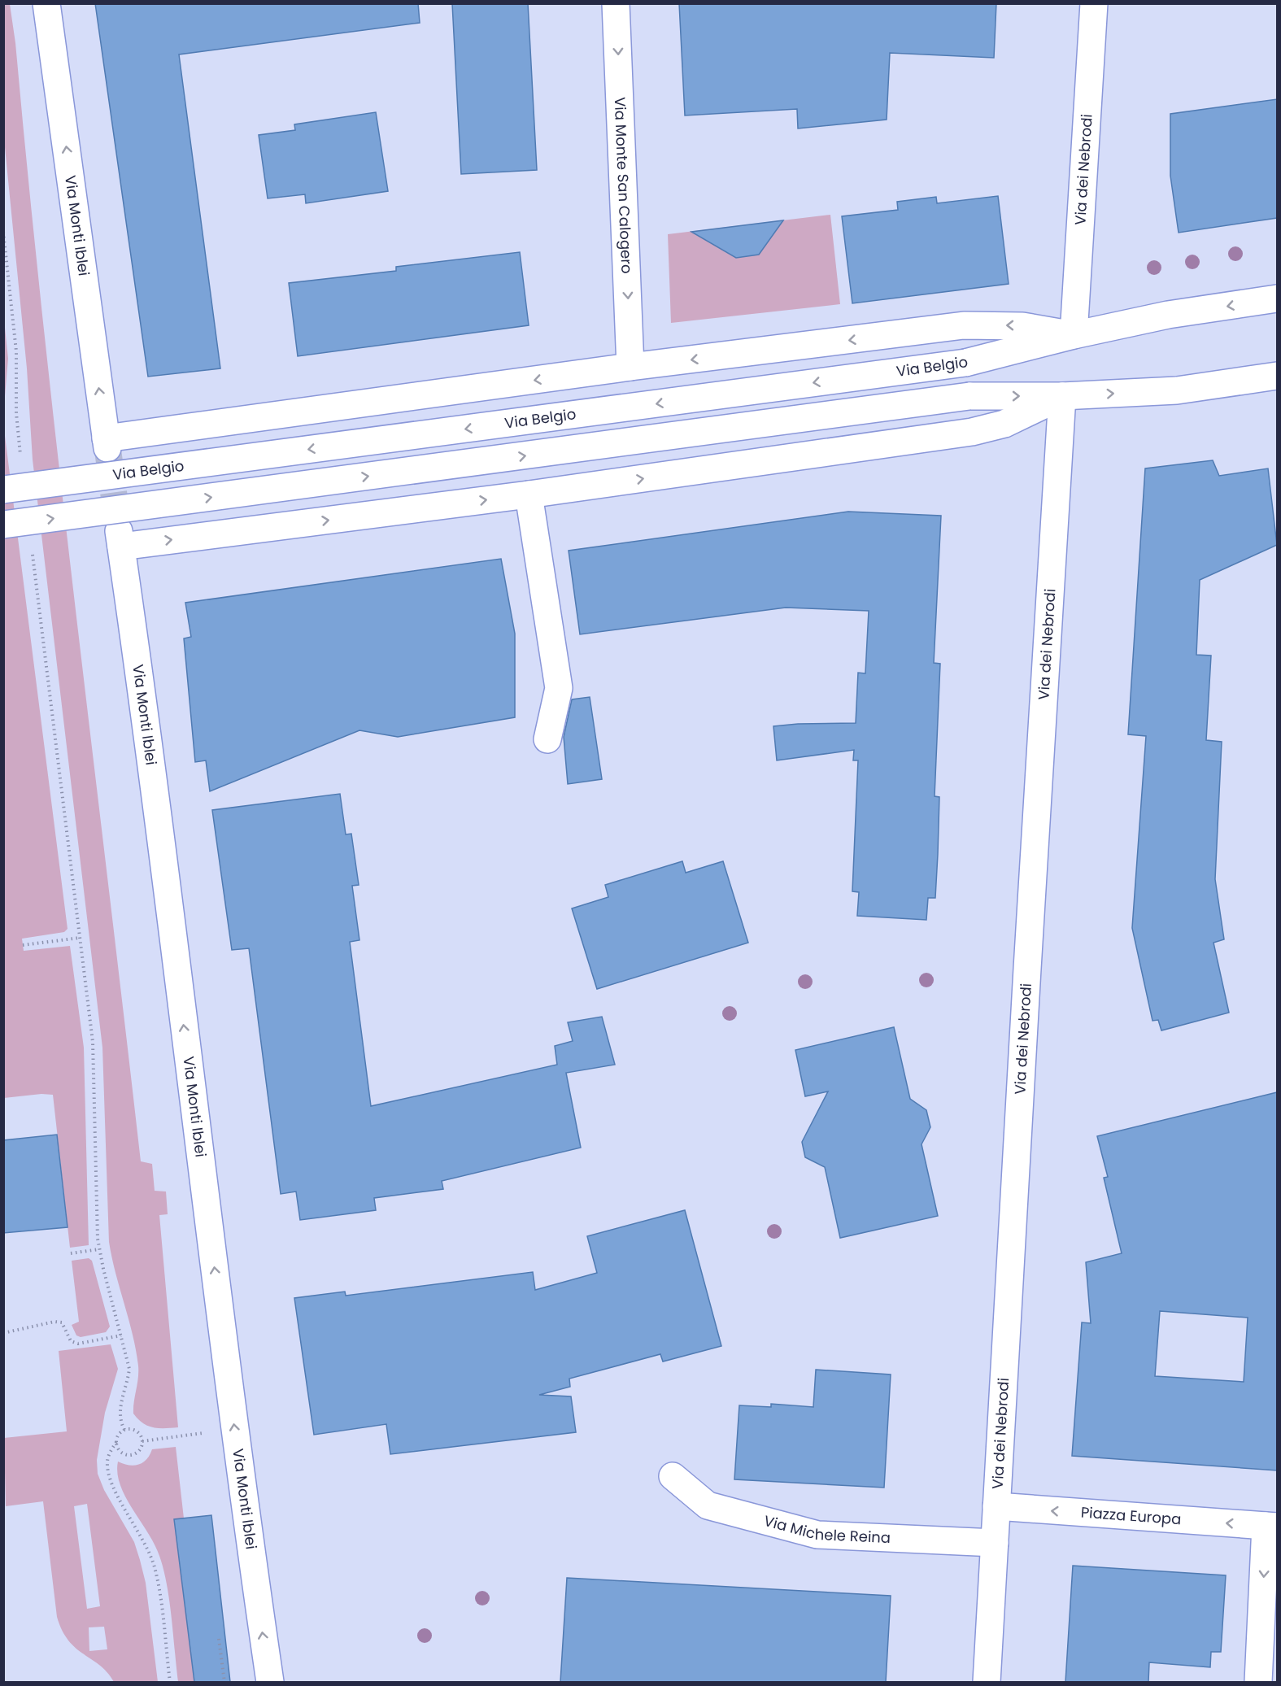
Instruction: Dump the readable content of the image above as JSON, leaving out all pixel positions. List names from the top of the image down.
{
  "streets": {
    "street": [
      "Via dei Nebrodi",
      "Via Monte San Calogero",
      "Via Monti Iblei",
      "Via Belgio",
      "Piazza Europa",
      "Via Michele Reina"
    ]
  },
  "crossings": [
    ["Via dei Nebrodi", "Via Belgio"],
    ["Via dei Nebrodi", "Piazza Europa"],
    ["Via dei Nebrodi", "Via Michele Reina"],
    ["Via Monte San Calogero", "Via Belgio"],
    ["Via Monti Iblei", "Via Belgio"]
  ],
  "one_way": ["Via Monte San Calogero", "Via Monti Iblei"]
}
